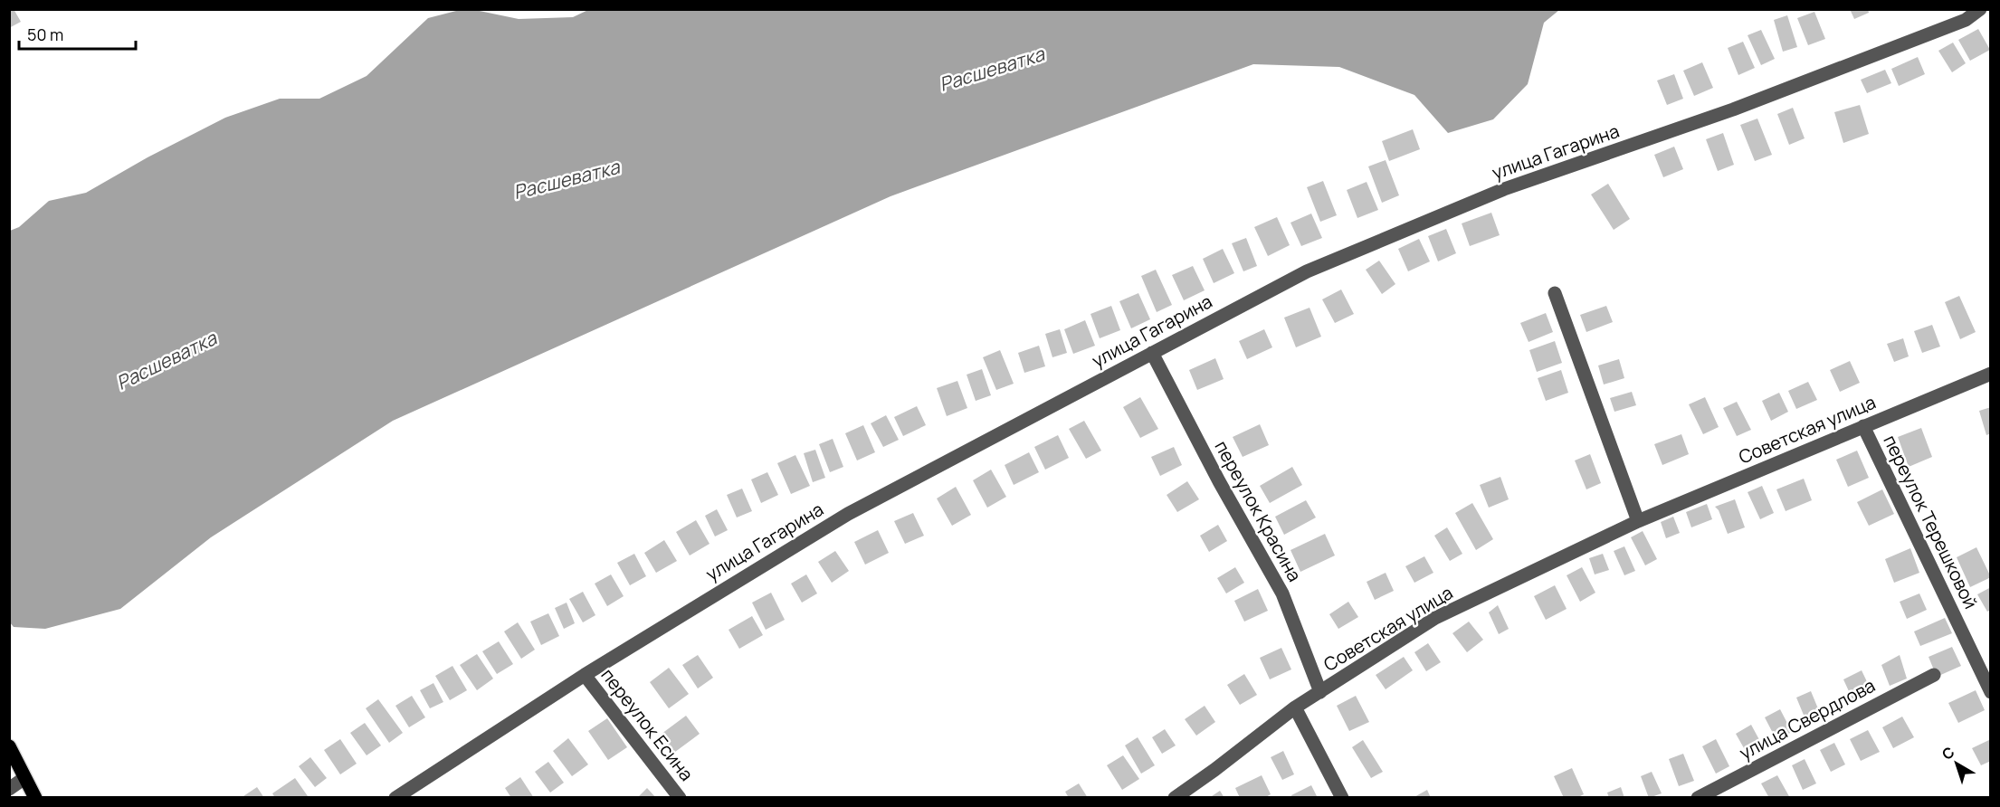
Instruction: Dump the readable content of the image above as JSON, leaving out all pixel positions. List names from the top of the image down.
{
  "streets": {
    "street": [
      "улица Гагарина",
      "Советская улица",
      "переулок Красина",
      "переулок Терешковой",
      "улица Свердлова",
      "переулок Есина"
    ]
  },
  "crossings": [
    ["улица Гагарина", "переулок Красина"],
    ["улица Гагарина", "переулок Есина"],
    ["Советская улица", "переулок Красина"],
    ["Советская улица", "переулок Терешковой"]
  ],
  "water": ["Расшеватка"],
  "scale_bar": "50 m",
  "north": "top left"
}
